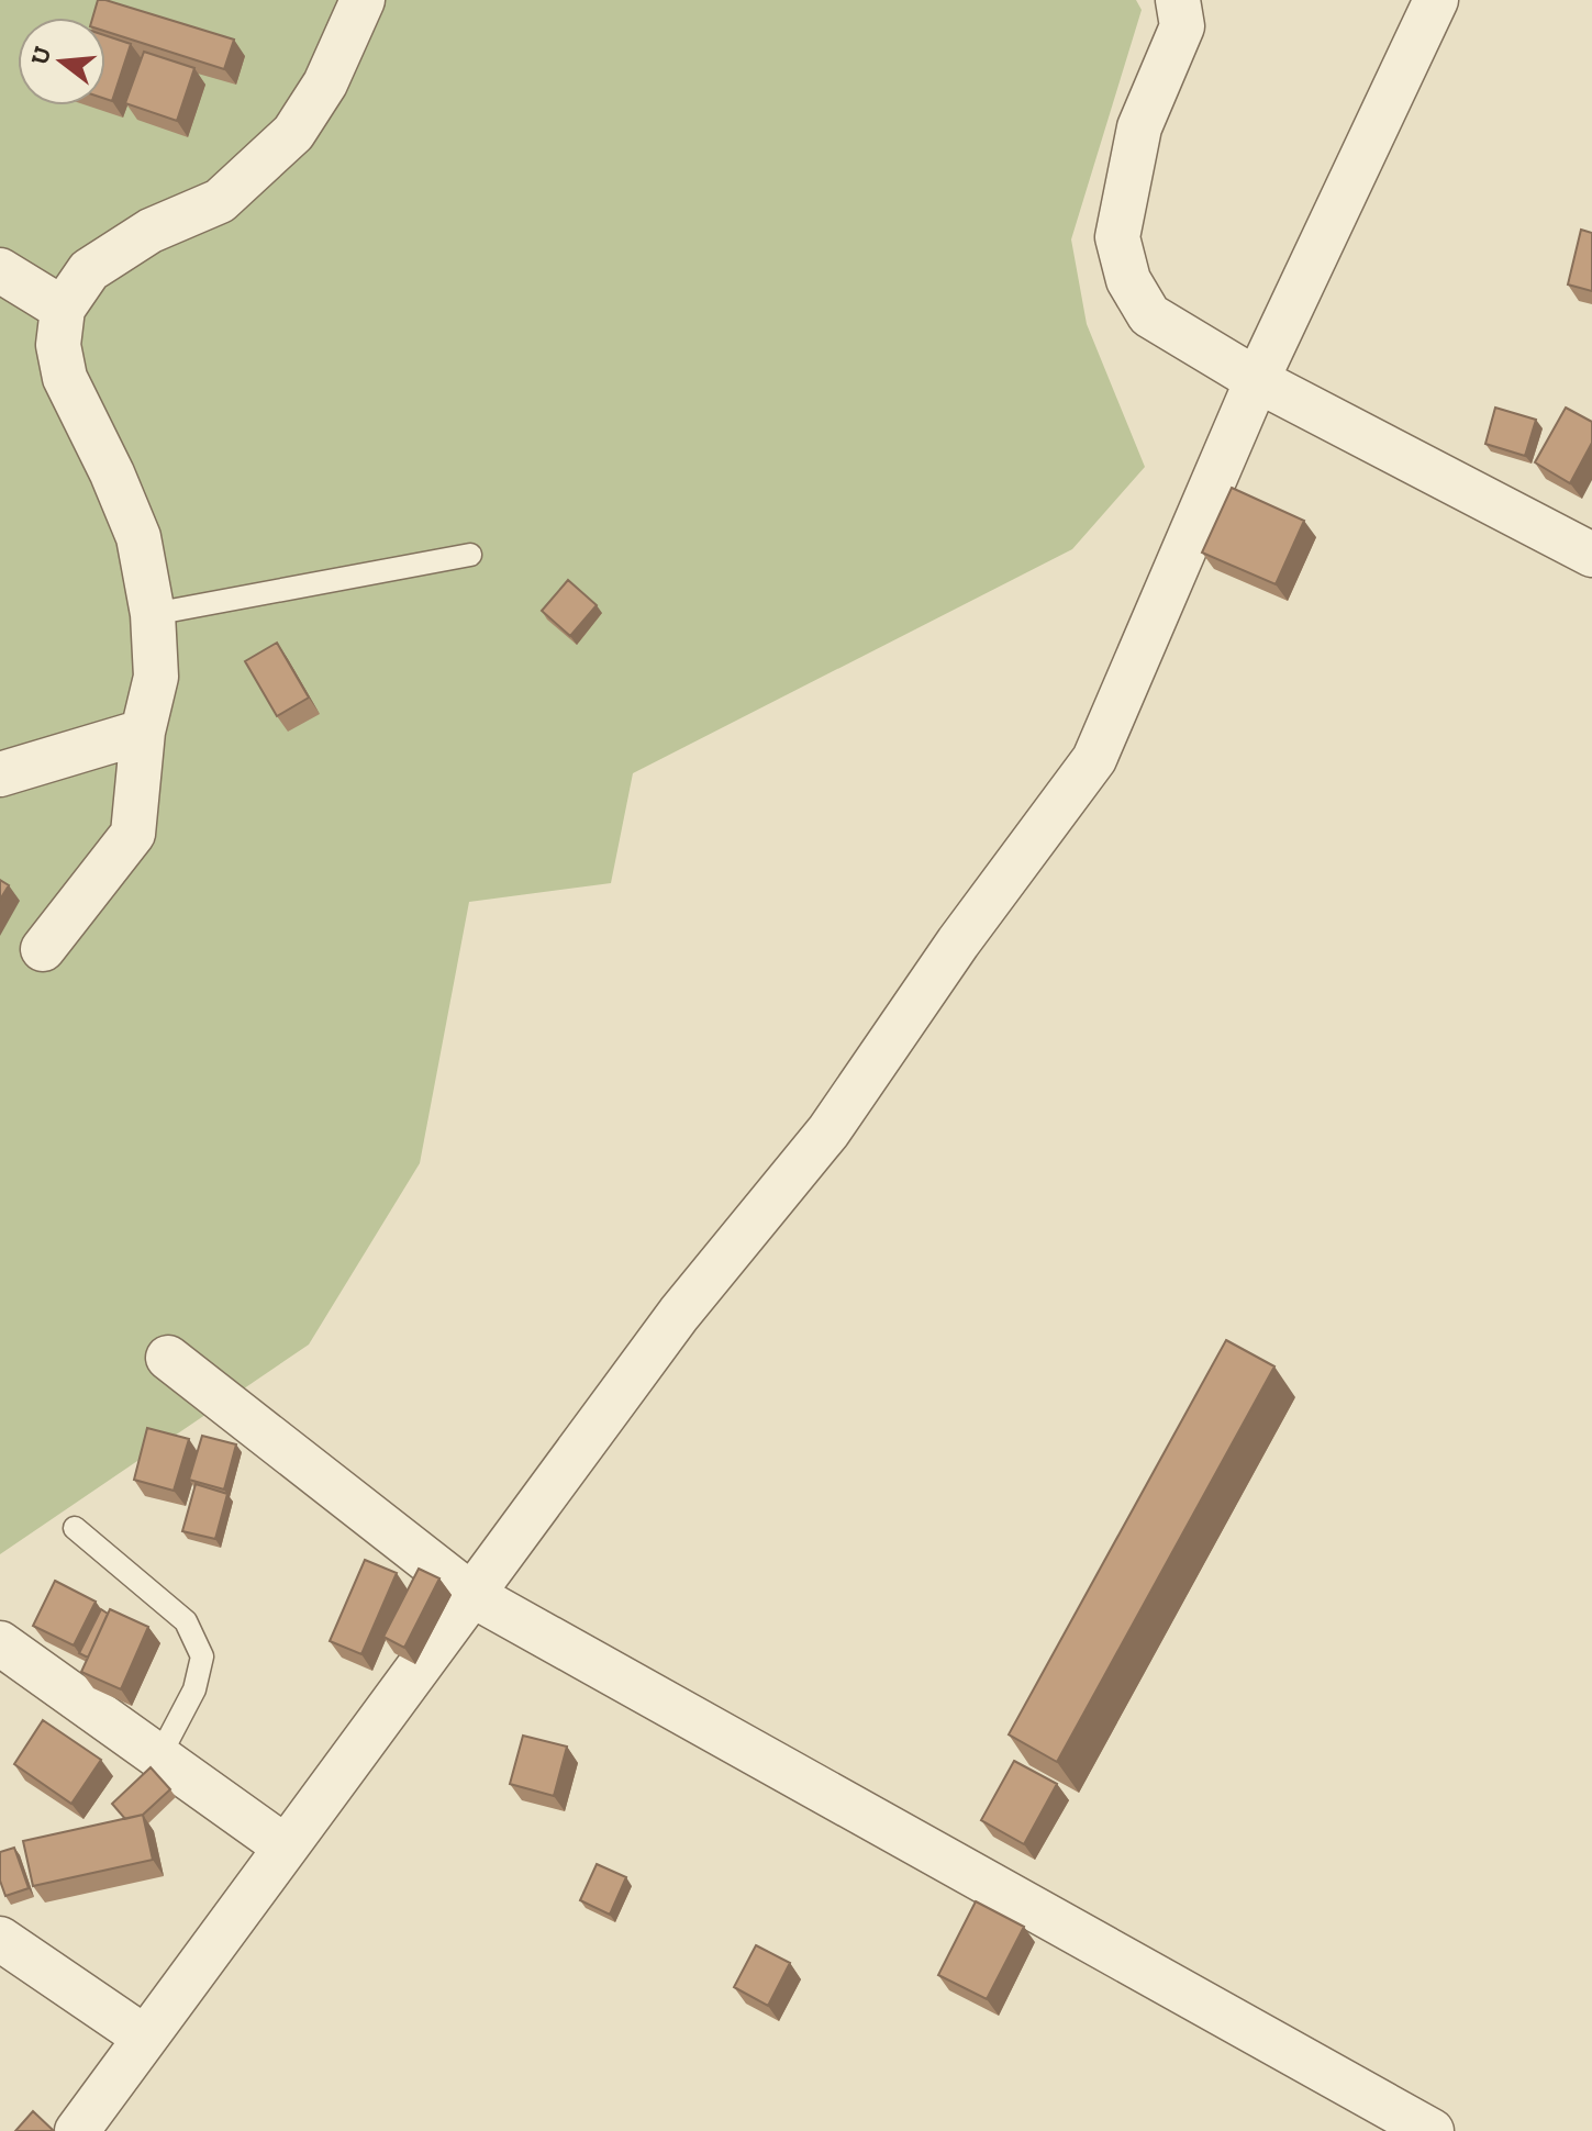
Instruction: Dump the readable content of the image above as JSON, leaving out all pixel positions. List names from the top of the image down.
{
  "north": "left"
}
